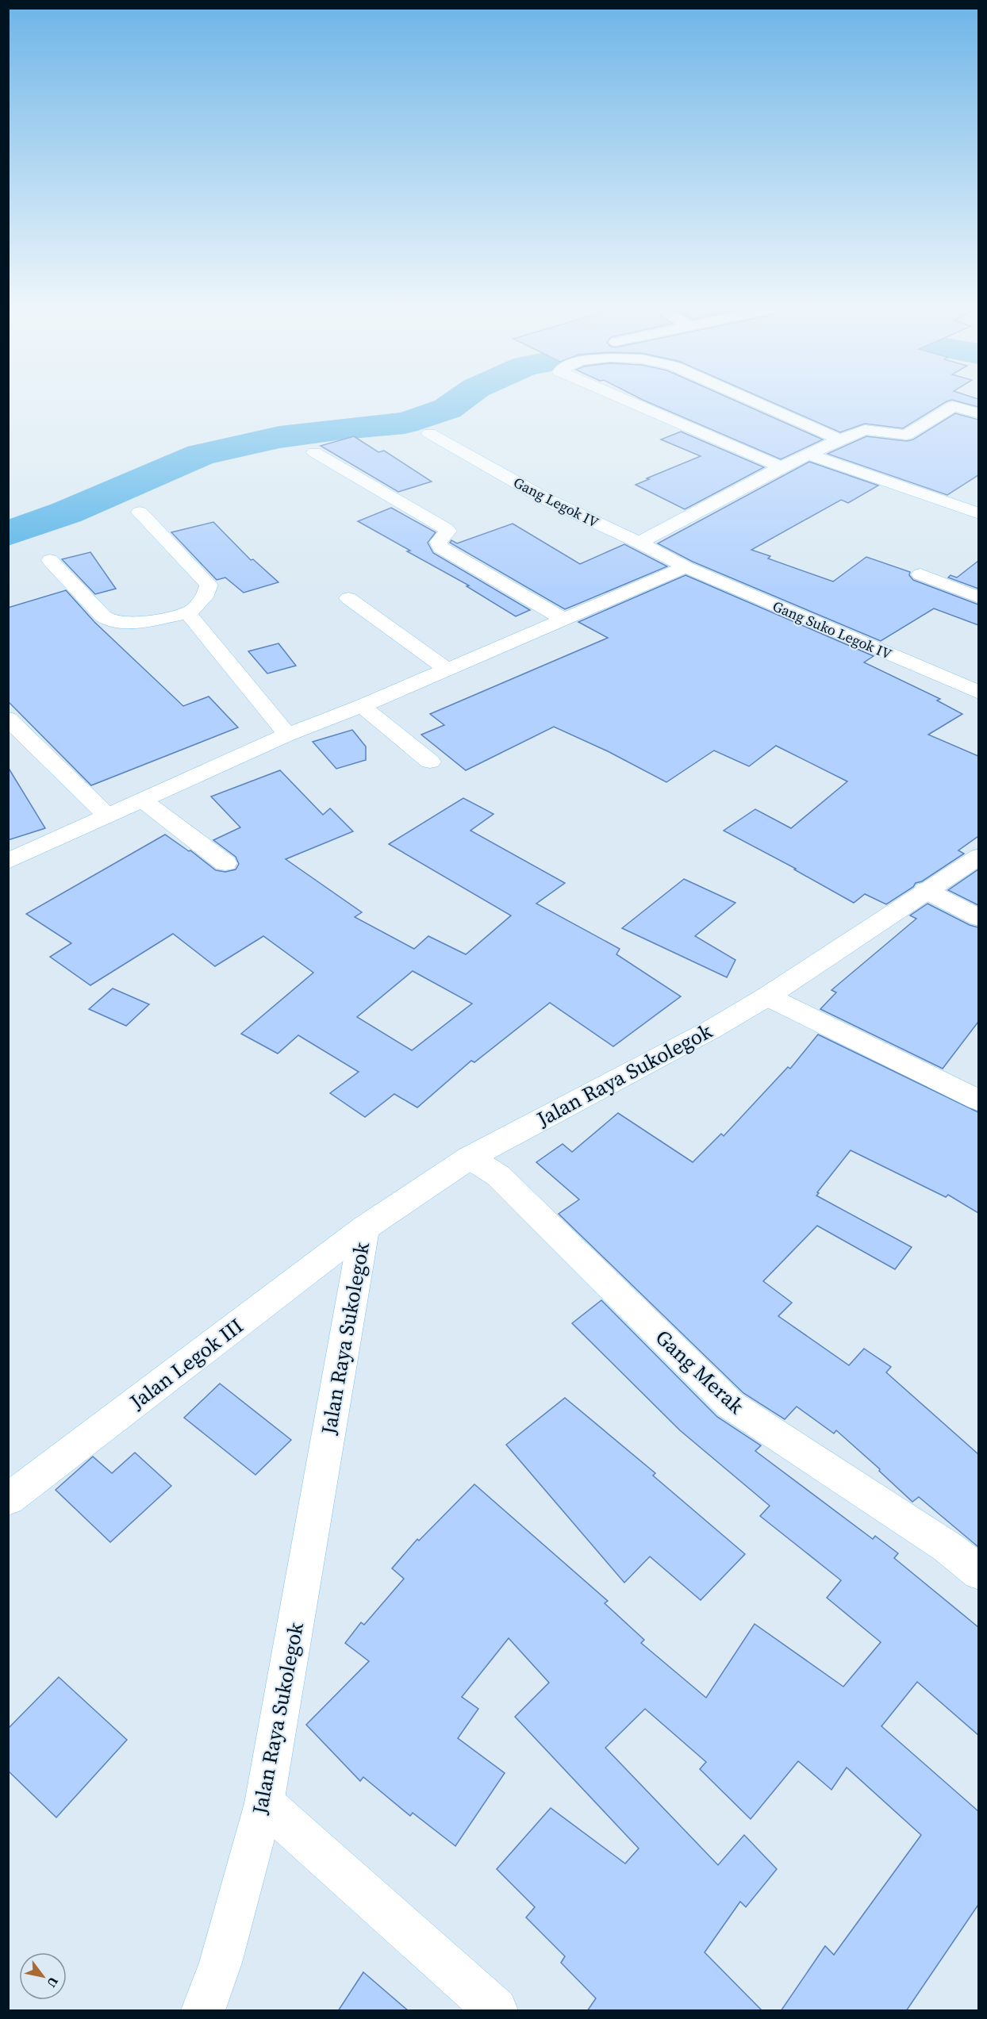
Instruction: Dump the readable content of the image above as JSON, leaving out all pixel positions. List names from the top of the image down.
{
  "streets": {
    "street": [
      "Gang Legok IV",
      "Gang Suko Legok IV",
      "Jalan Raya Sukolegok",
      "Jalan Legok III",
      "Gang Merak"
    ]
  },
  "crossings": [
    ["Gang Legok IV", "Gang Suko Legok IV"],
    ["Jalan Raya Sukolegok", "Jalan Legok III"],
    ["Jalan Raya Sukolegok", "Gang Merak"]
  ],
  "north": "bottom right"
}
